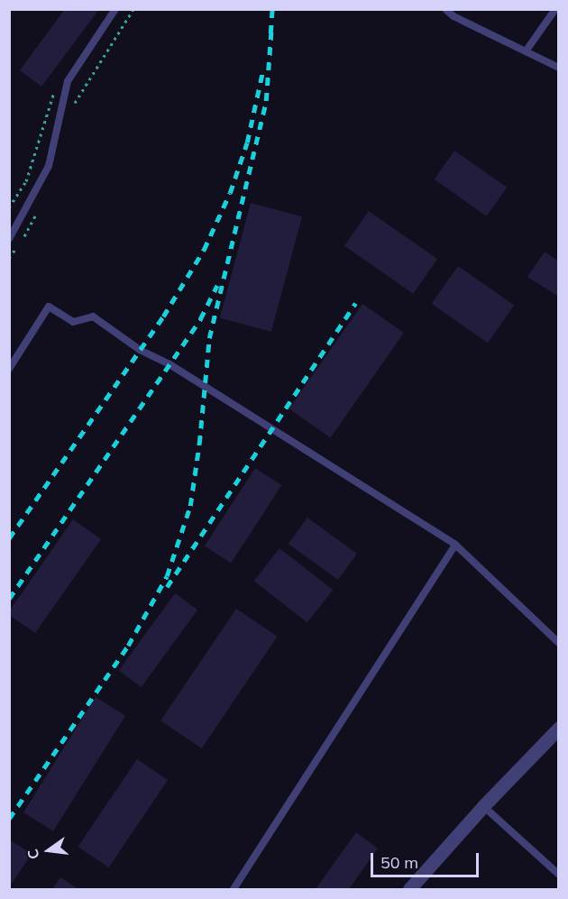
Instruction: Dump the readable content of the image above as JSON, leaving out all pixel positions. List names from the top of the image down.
{
  "scale_bar": "50 m",
  "north": "left"
}
